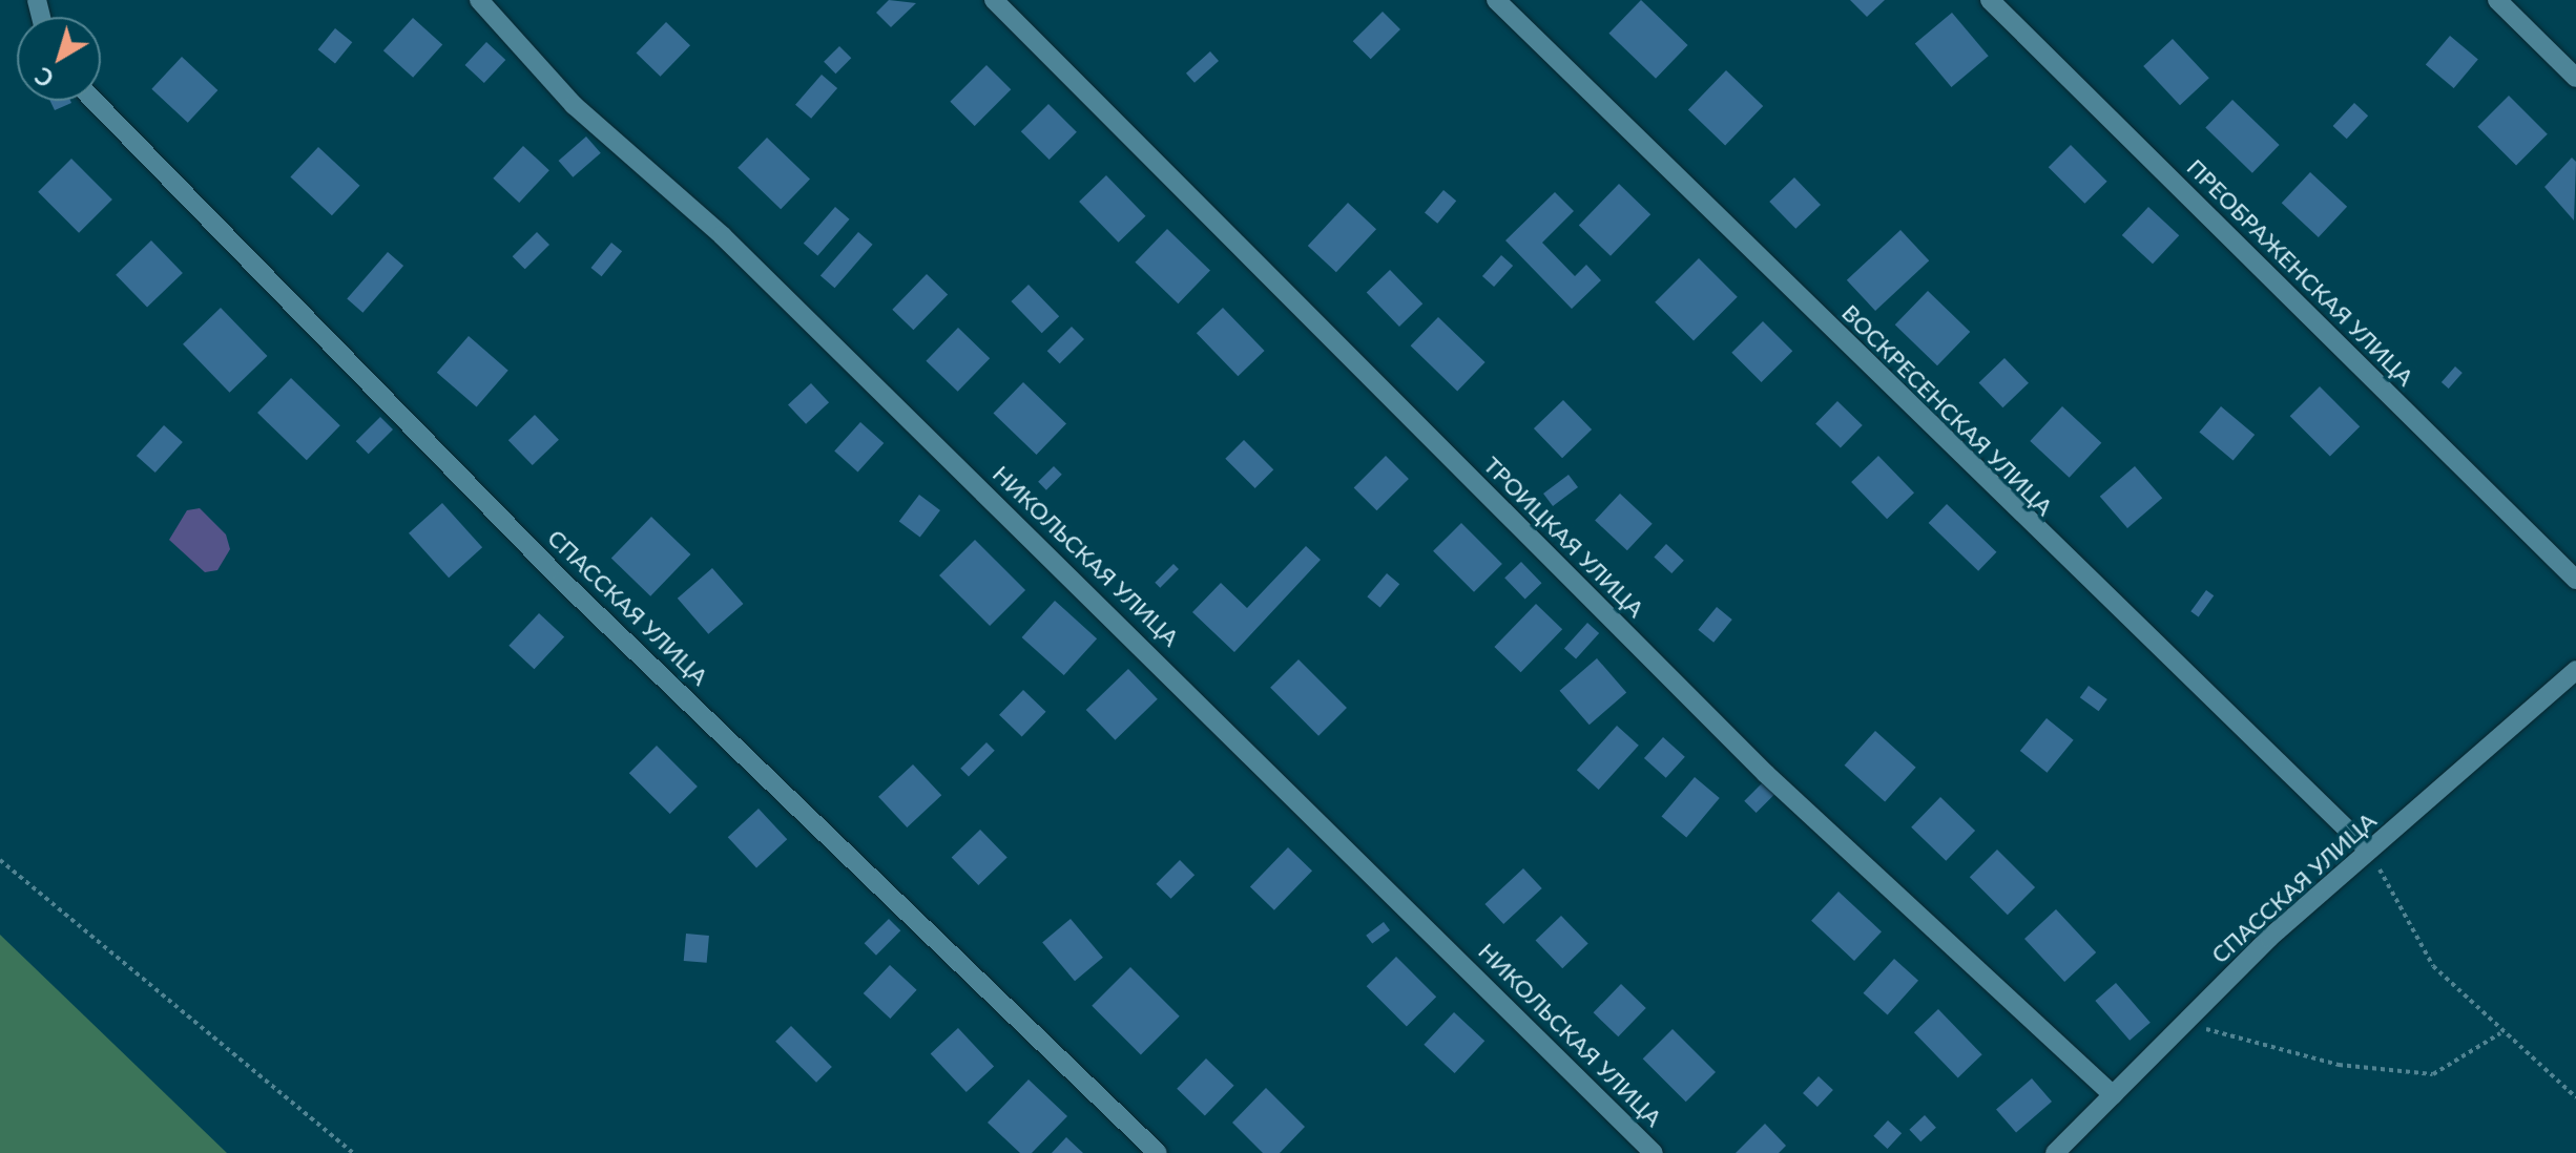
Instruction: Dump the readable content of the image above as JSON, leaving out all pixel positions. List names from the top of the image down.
{
  "streets": {
    "street": [
      "ПРЕОБРАЖЕНСКАЯ УЛИЦА",
      "ВОСКРЕСЕНСКАЯ УЛИЦА",
      "ТРОИЦКАЯ УЛИЦА",
      "НИКОЛЬСКАЯ УЛИЦА",
      "СПАССКАЯ УЛИЦА"
    ]
  },
  "crossings": [
    ["ВОСКРЕСЕНСКАЯ УЛИЦА", "СПАССКАЯ УЛИЦА"],
    ["ТРОИЦКАЯ УЛИЦА", "СПАССКАЯ УЛИЦА"]
  ],
  "north": "bottom left"
}
